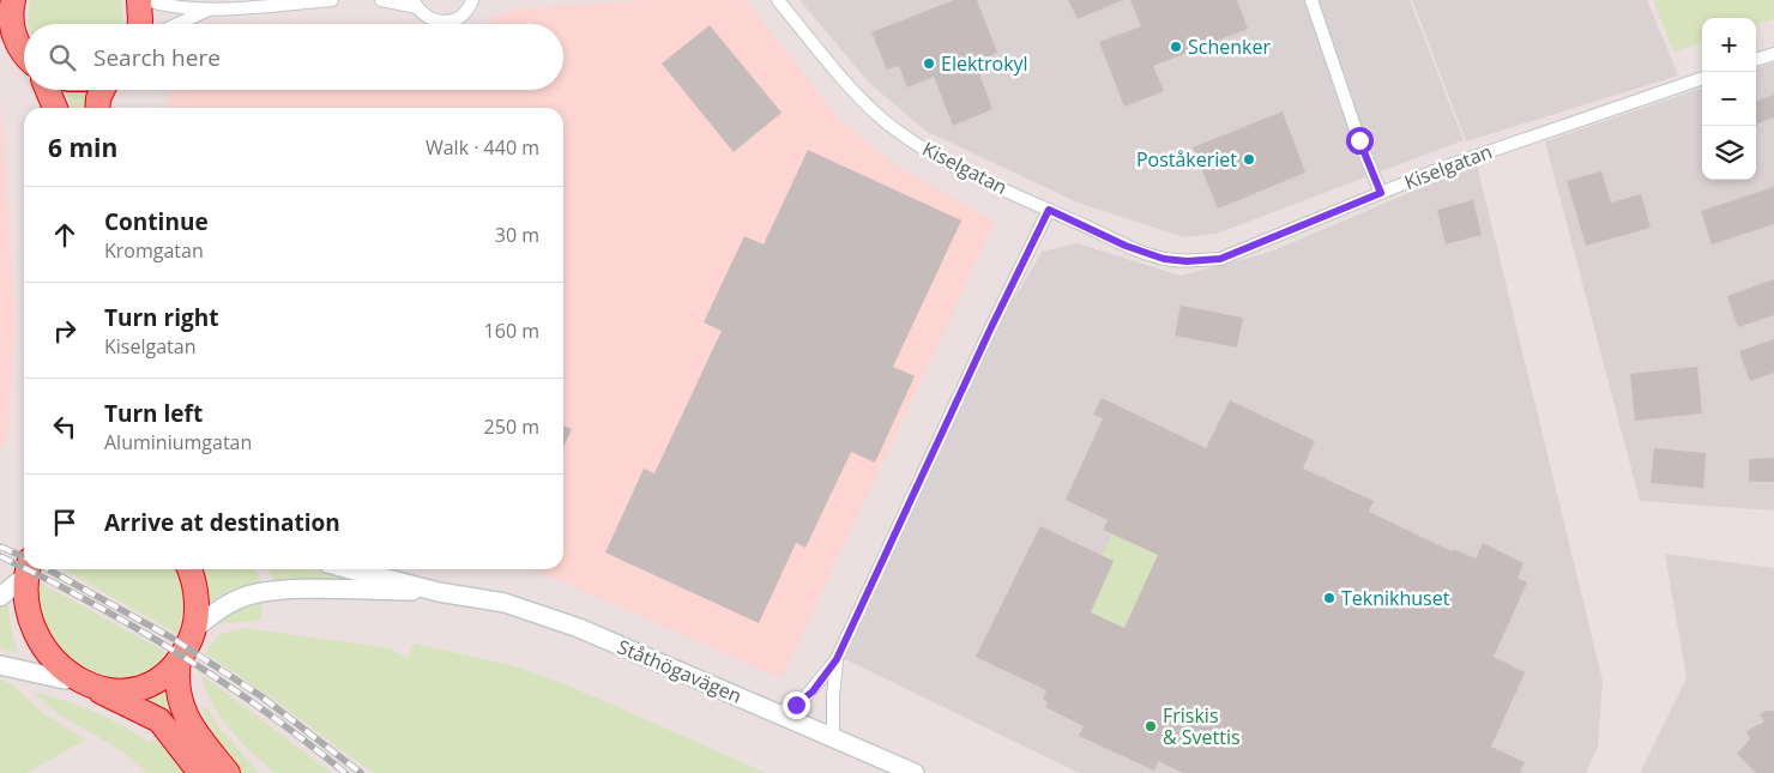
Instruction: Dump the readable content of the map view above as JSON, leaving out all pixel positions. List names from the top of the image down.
{
  "streets": {
    "main road": ["Ståthögavägen"],
    "street": ["Kiselgatan"]
  },
  "places": [
    "Schenker",
    "Elektrokyl",
    "Poståkeriet",
    "Teknikhuset",
    "Friskis & Svettis"
  ],
  "page": {
    "map_buttons": ["+", "−"],
    "search": "Search here",
    "heading": ["6 min", "Walk · 440 m"],
    "list": [
      ["Continue", "Kromgatan", "30 m"],
      ["Turn right", "Kiselgatan", "160 m"],
      ["Turn left", "Aluminiumgatan", "250 m"],
      "Arrive at destination"
    ]
  }
}
